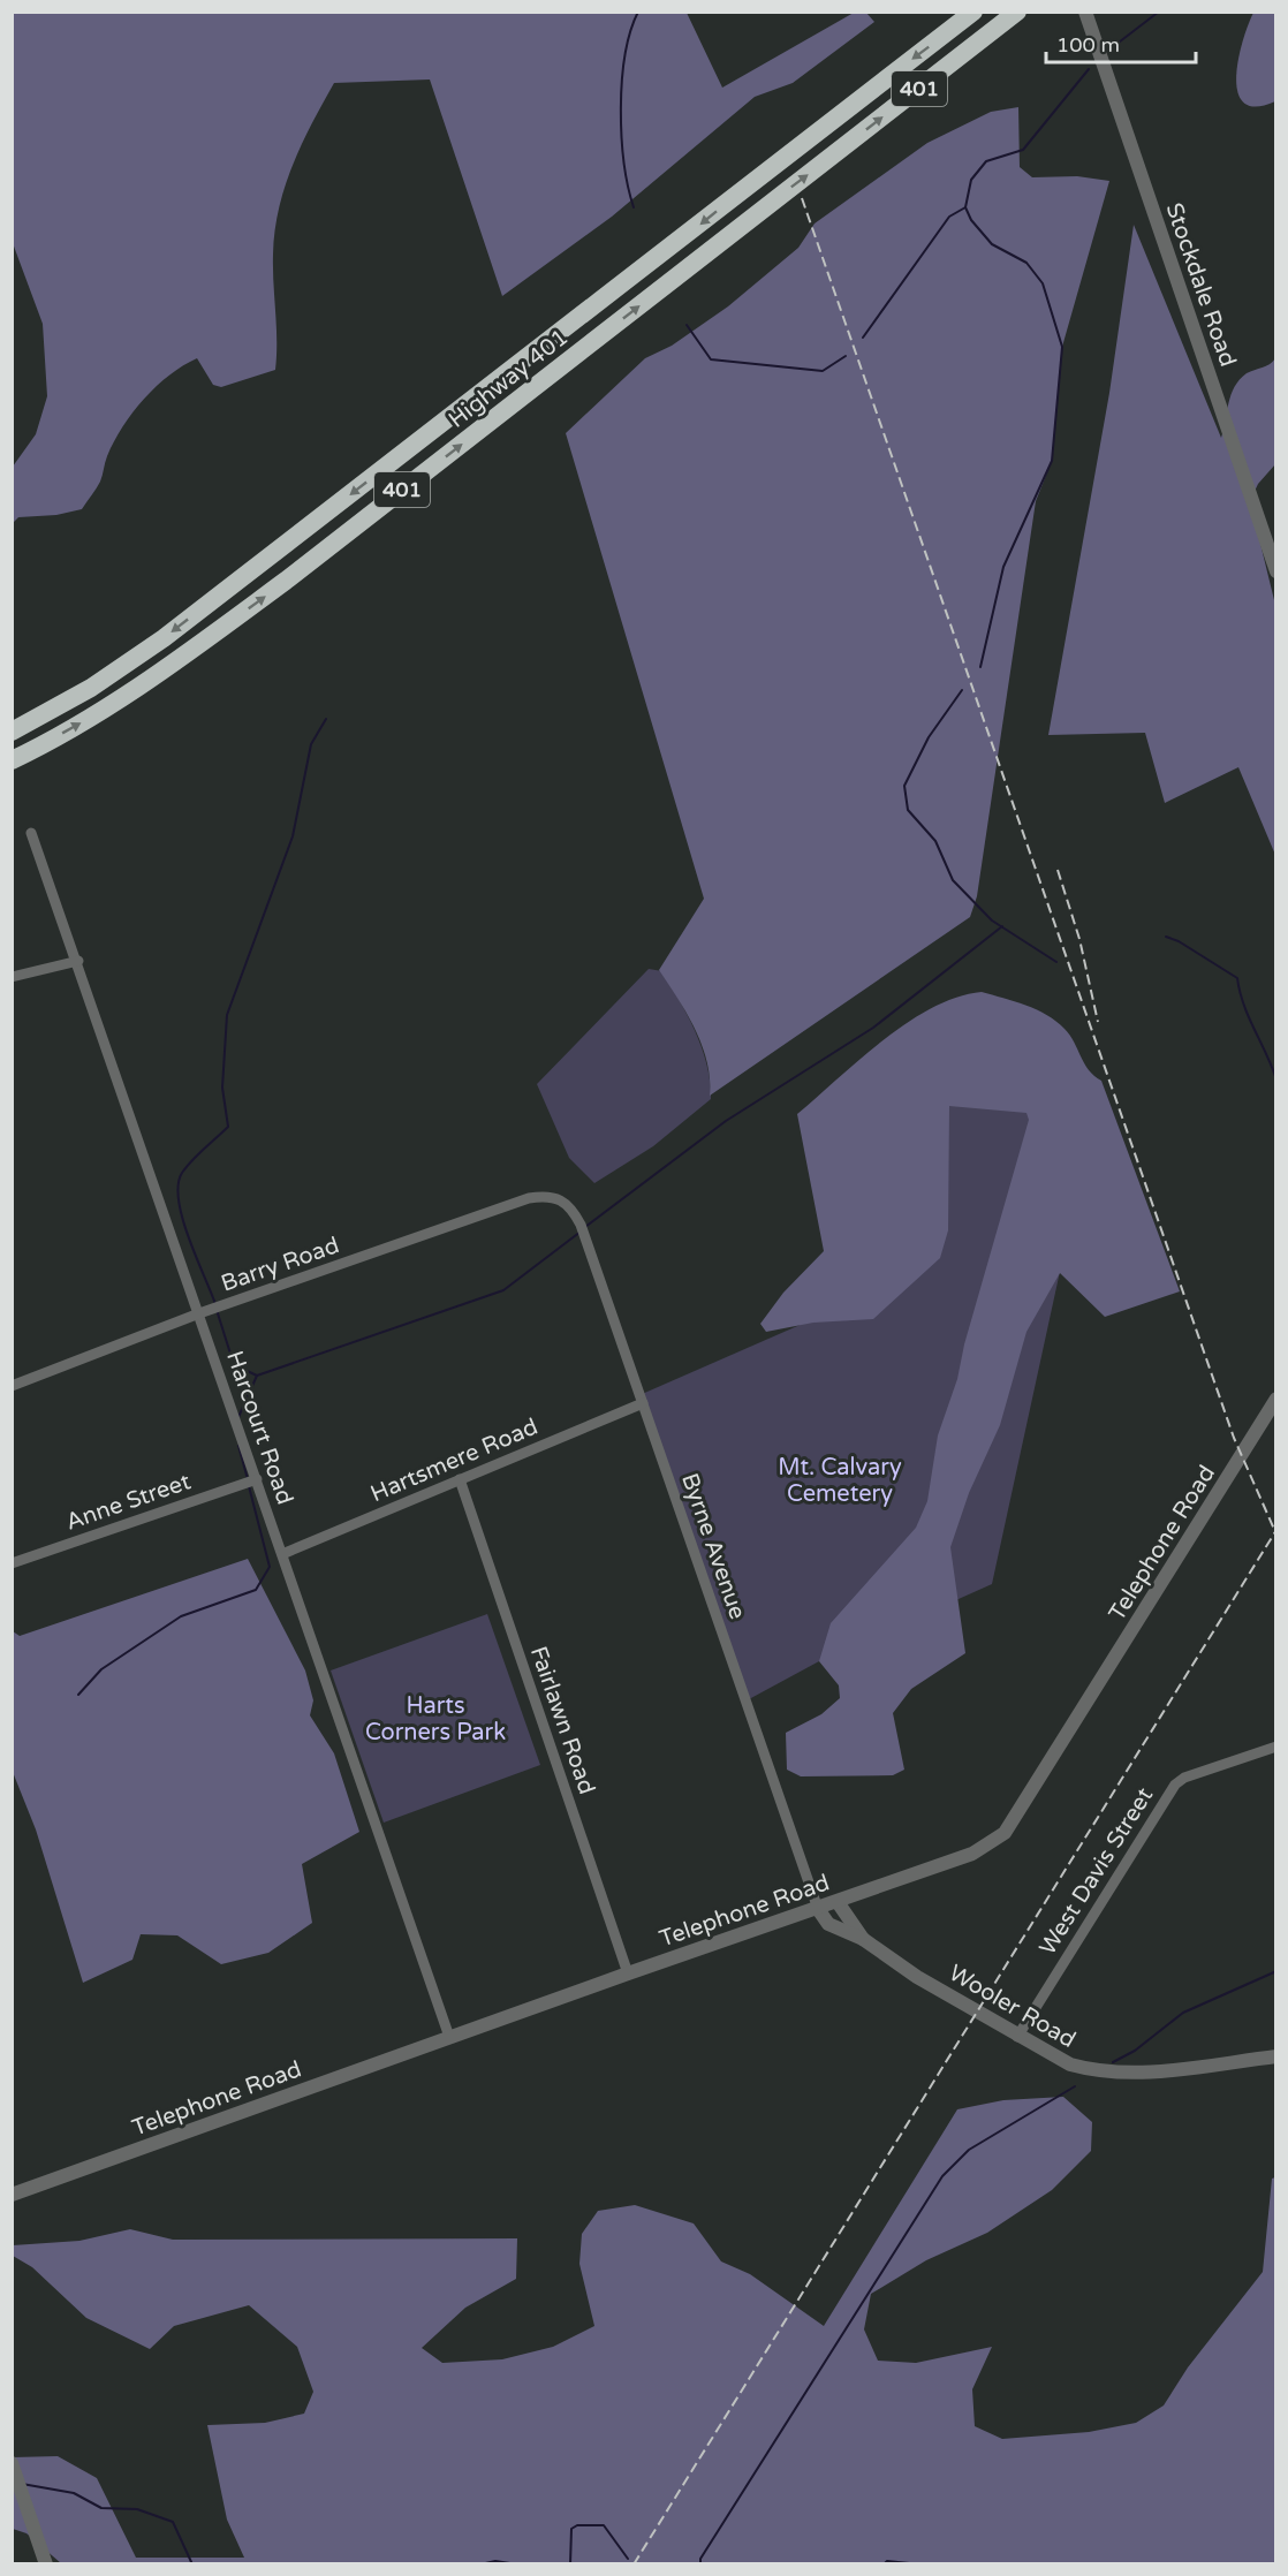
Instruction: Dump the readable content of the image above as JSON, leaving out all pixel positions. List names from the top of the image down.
{
  "streets": {
    "highway": ["401", "Highway 401"],
    "street": [
      "Stockdale Road",
      "Barry Road",
      "Harcourt Road",
      "Hartsmere Road",
      "Anne Street",
      "Telephone Road",
      "Byrne Avenue",
      "Fairlawn Road",
      "West Davis Street",
      "Wooler Road"
    ]
  },
  "crossings": [
    ["Barry Road", "Harcourt Road"],
    ["Barry Road", "Byrne Avenue"],
    ["Harcourt Road", "Hartsmere Road"],
    ["Harcourt Road", "Anne Street"],
    ["Harcourt Road", "Telephone Road"],
    ["Hartsmere Road", "Byrne Avenue"],
    ["Hartsmere Road", "Fairlawn Road"],
    ["Telephone Road", "Byrne Avenue"],
    ["Telephone Road", "Fairlawn Road"],
    ["Telephone Road", "Wooler Road"],
    ["Byrne Avenue", "Wooler Road"],
    ["West Davis Street", "Wooler Road"]
  ],
  "parks": ["Mt. Calvary Cemetery", "Harts Corners Park"],
  "scale_bar": "100 m"
}
